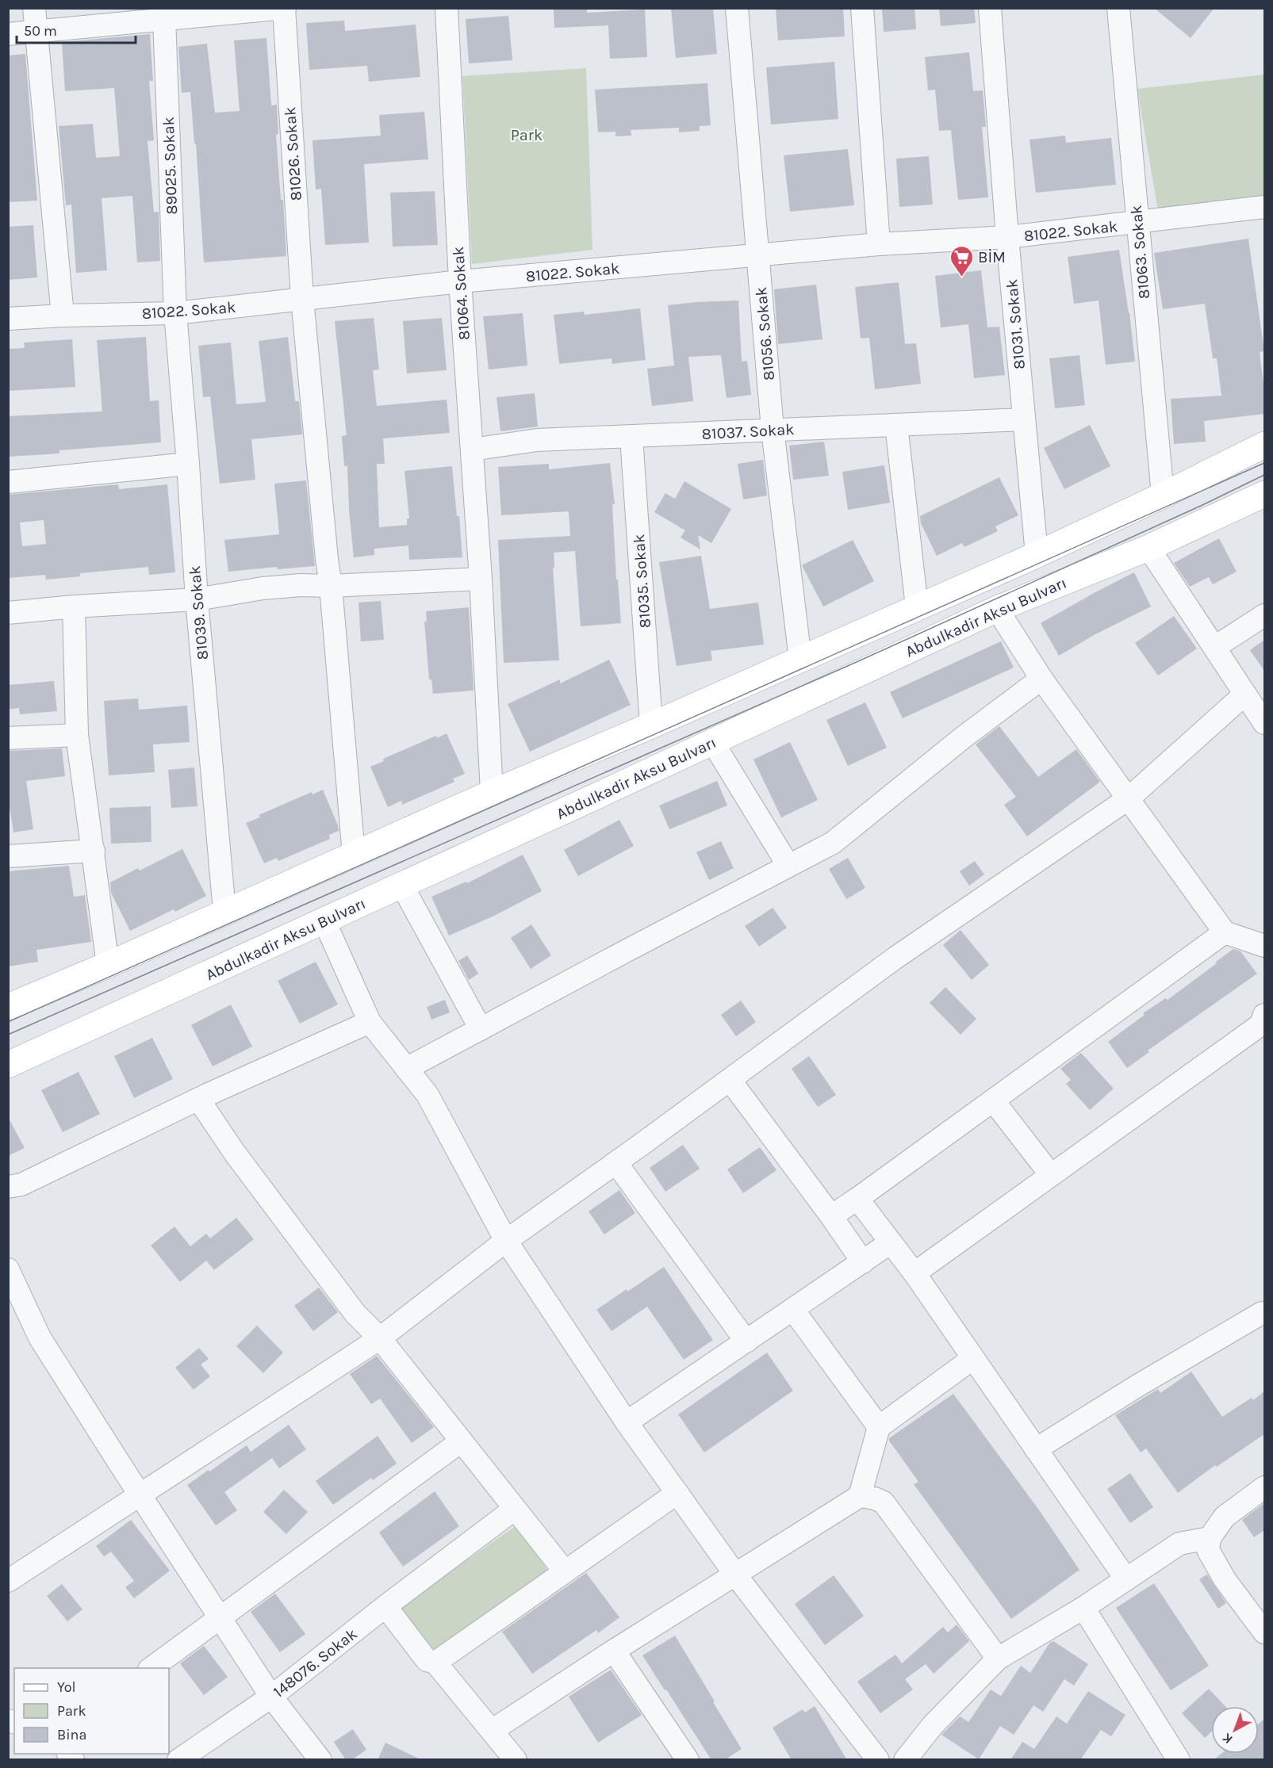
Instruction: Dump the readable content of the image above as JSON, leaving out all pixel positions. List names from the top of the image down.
{
  "streets": {
    "main road": ["Abdulkadir Aksu Bulvarı"],
    "street": [
      "81026. Sokak",
      "89025. Sokak",
      "81022. Sokak",
      "81063. Sokak",
      "81064. Sokak",
      "81031. Sokak",
      "81056. Sokak",
      "81037. Sokak",
      "81035. Sokak",
      "81039. Sokak",
      "148076. Sokak"
    ]
  },
  "crossings": [
    ["81026. Sokak", "81022. Sokak"],
    ["89025. Sokak", "81022. Sokak"],
    ["89025. Sokak", "81039. Sokak"],
    ["81022. Sokak", "81063. Sokak"],
    ["81022. Sokak", "81064. Sokak"],
    ["81022. Sokak", "81031. Sokak"],
    ["81022. Sokak", "81056. Sokak"],
    ["81022. Sokak", "81039. Sokak"],
    ["81064. Sokak", "81037. Sokak"],
    ["81031. Sokak", "81037. Sokak"],
    ["81056. Sokak", "81037. Sokak"],
    ["81037. Sokak", "81035. Sokak"]
  ],
  "parks": ["Park"],
  "places": {
    "supermarket": ["BİM"]
  },
  "legend": ["Yol", "Park", "Bina"],
  "scale_bar": "50 m",
  "north": "bottom left"
}
